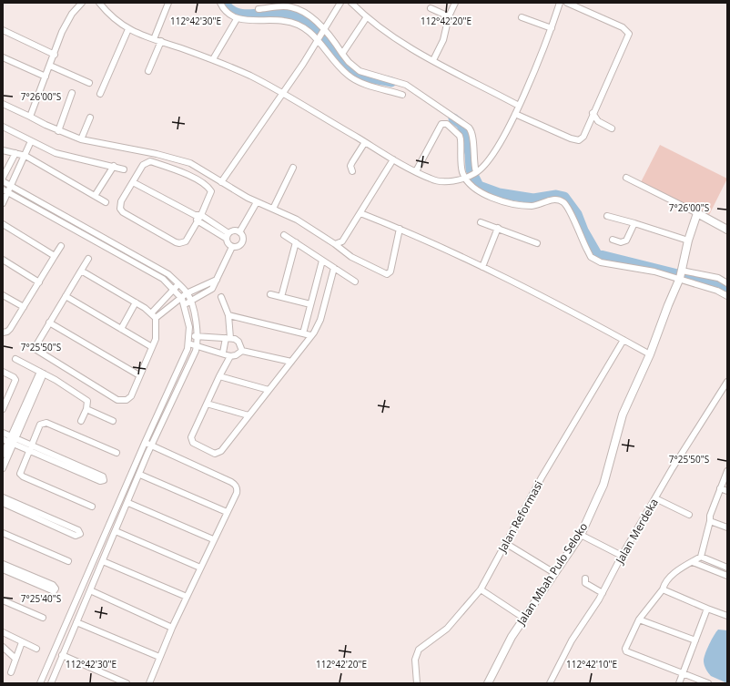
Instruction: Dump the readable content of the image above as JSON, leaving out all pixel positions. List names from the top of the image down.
{
  "streets": {
    "street": ["Jalan Reformasi", "Jalan Merdeka", "Jalan Mbah Pulo Seloko"]
  },
  "coordinates": [
    "112°42'30\"E",
    "112°42'20\"E",
    "7°26'00\"S",
    "7°25'50\"S",
    "7°25'40\"S",
    "112°42'10\"E"
  ]
}
